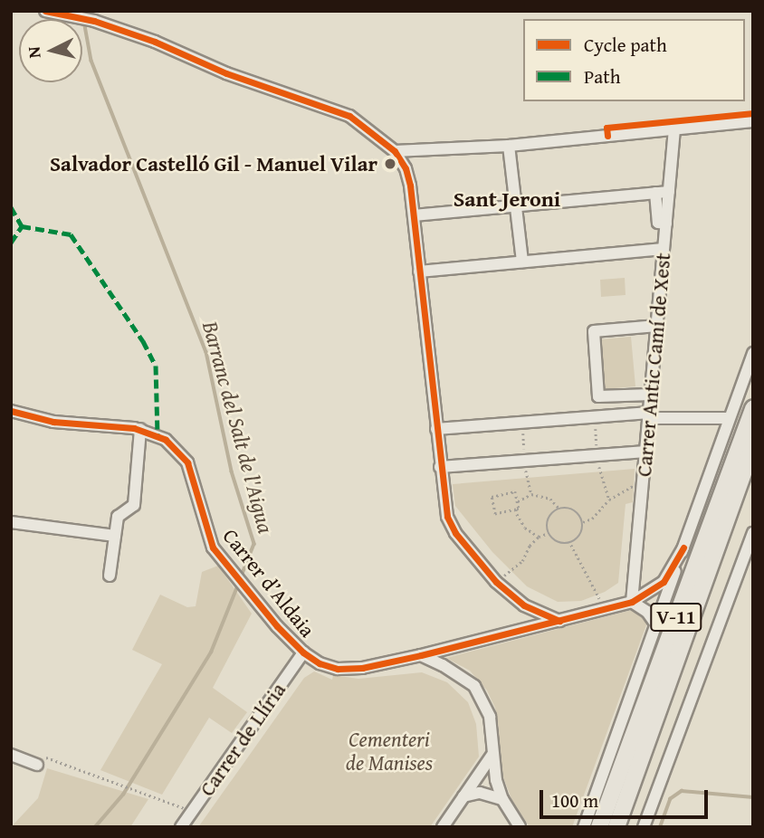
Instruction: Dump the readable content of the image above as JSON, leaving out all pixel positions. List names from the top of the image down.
{
  "streets": {
    "highway": ["V-11"],
    "street": ["Carrer Antic Camí de Xest", "Carrer d’Aldaia", "Carrer de Llíria"]
  },
  "crossings": [
    ["Carrer Antic Camí de Xest", "Carrer d’Aldaia"],
    ["Carrer d’Aldaia", "Carrer de Llíria"]
  ],
  "districts": ["Sant Jeroni"],
  "water": ["Barranc del Salt de l'Aigua"],
  "parks": ["Cementeri de Manises"],
  "places": ["Salvador Castelló Gil - Manuel Vilar"],
  "legend": ["Cycle path", "Path"],
  "scale_bar": "100 m",
  "north": "left"
}
